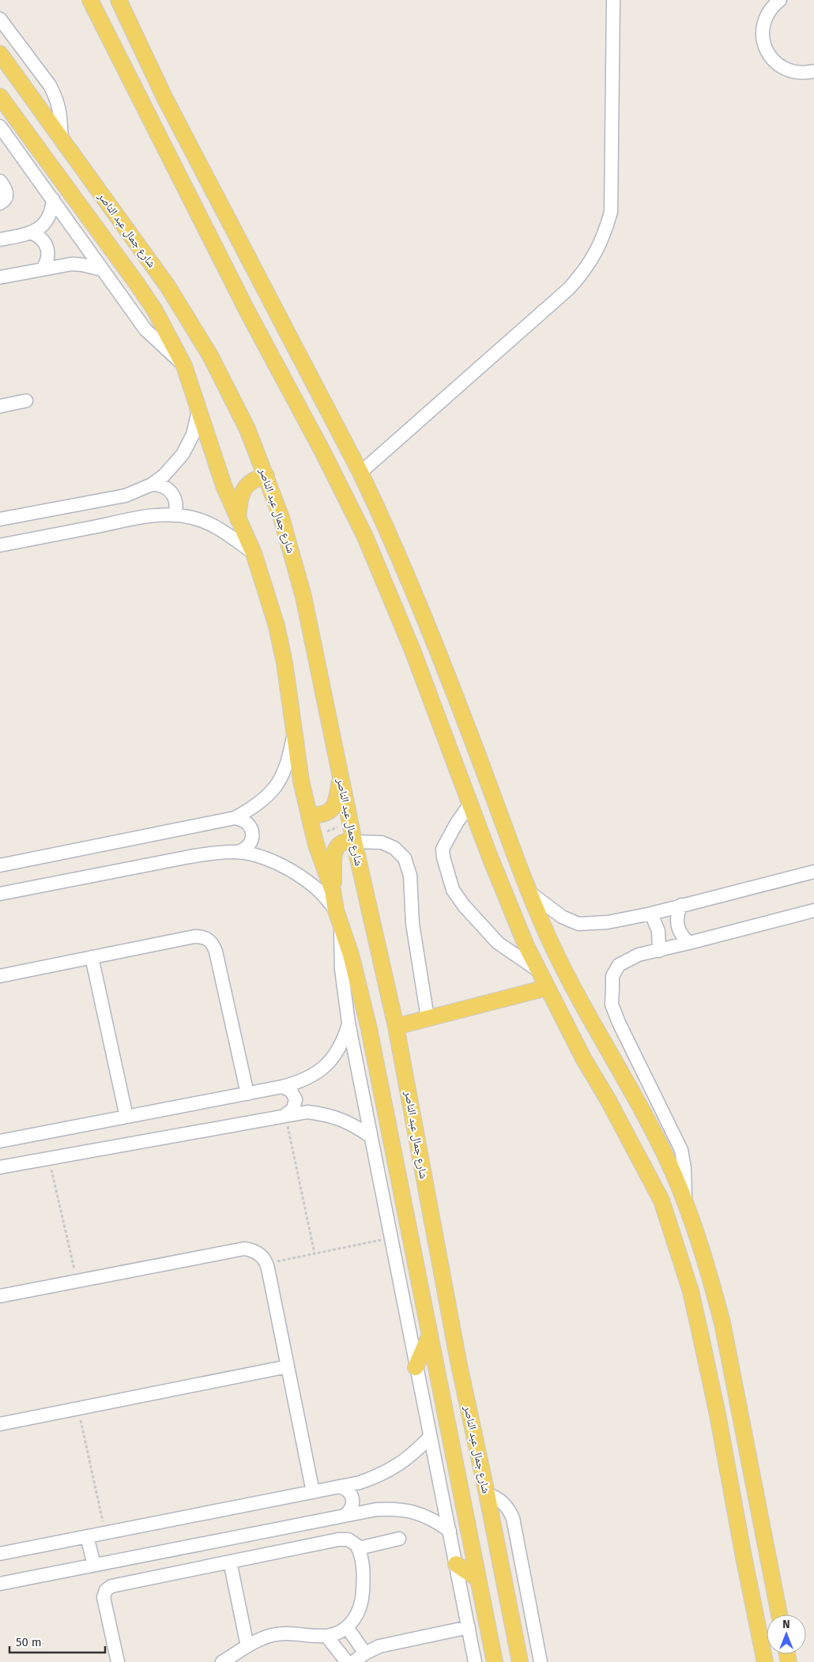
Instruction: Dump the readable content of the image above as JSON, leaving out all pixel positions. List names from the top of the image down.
{
  "streets": {
    "main road": ["شارع جمال عبد الناصر"]
  },
  "scale_bar": "50 m",
  "north": "top"
}
